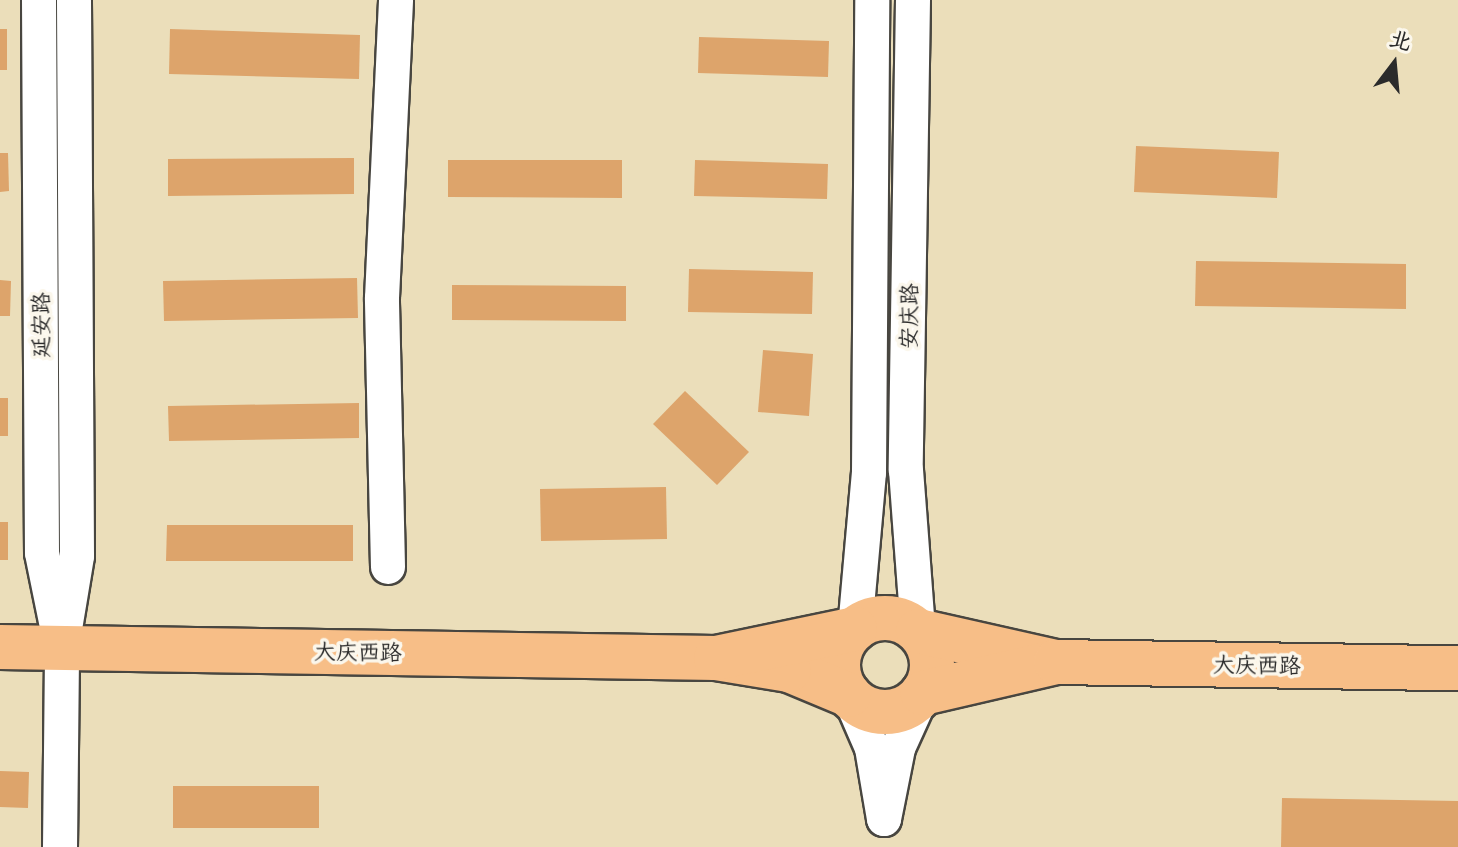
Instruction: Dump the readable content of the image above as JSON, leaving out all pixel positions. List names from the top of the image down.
{
  "streets": {
    "main road": ["大庆西路"],
    "street": ["安庆路", "延安路"]
  },
  "crossings": [
    ["延安路", "大庆西路"]
  ],
  "north": "top"
}
